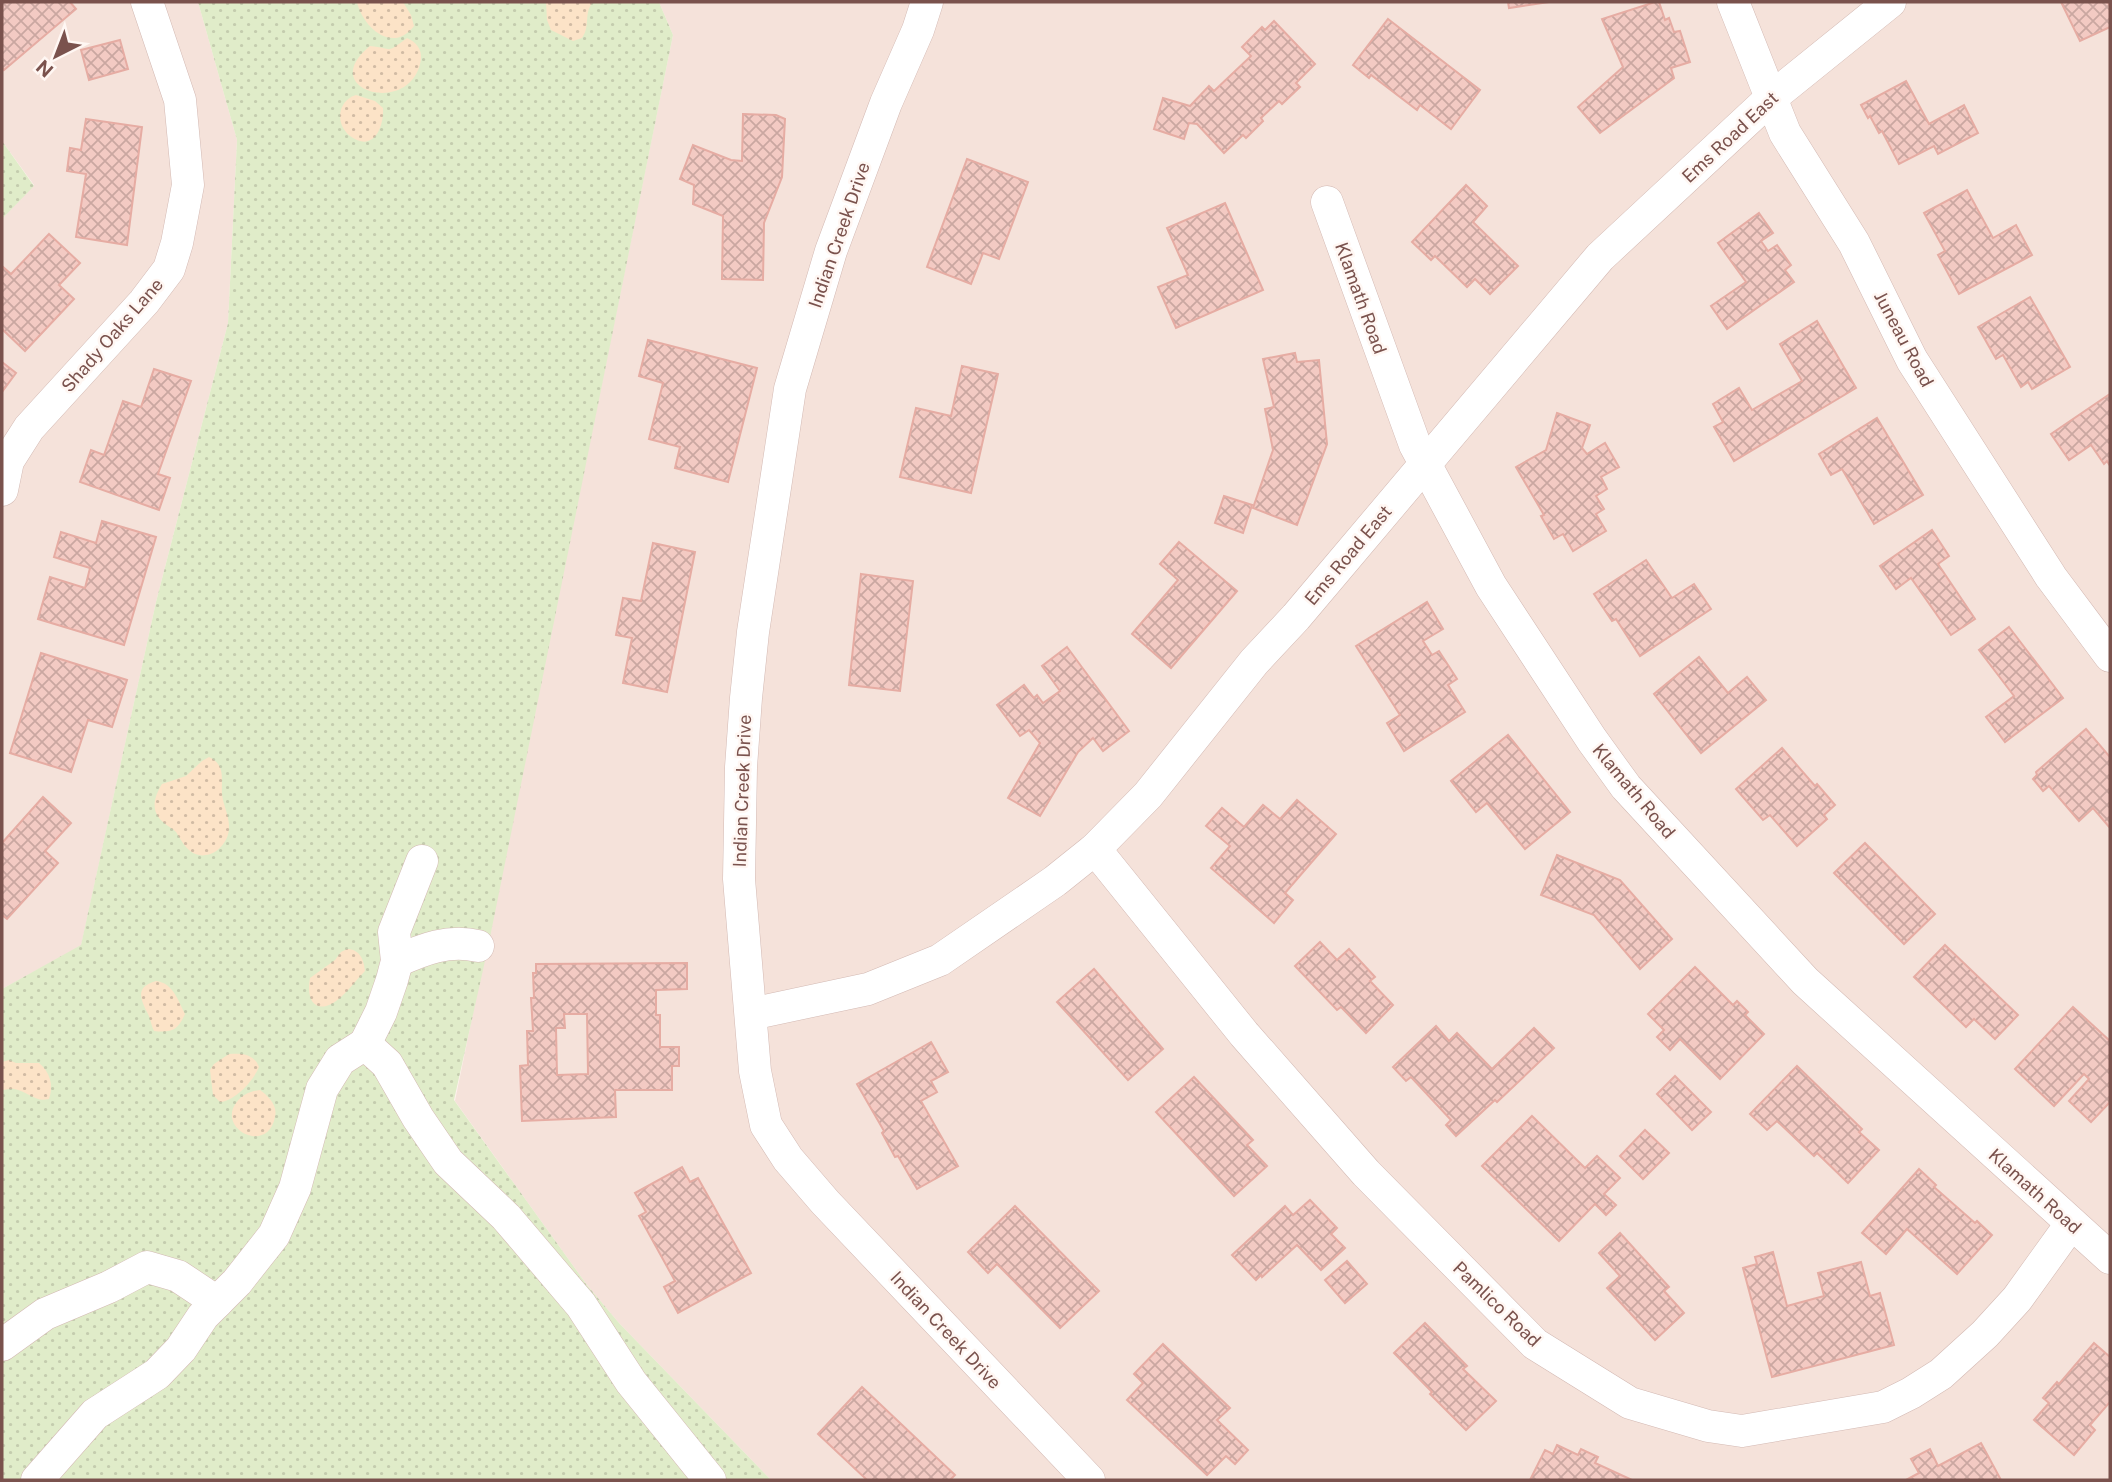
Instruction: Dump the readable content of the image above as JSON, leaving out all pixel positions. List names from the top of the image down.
{
  "streets": {
    "street": [
      "Ems Road East",
      "Indian Creek Drive",
      "Klamath Road",
      "Shady Oaks Lane",
      "Juneau Road",
      "Pamlico Road"
    ]
  },
  "crossings": [
    ["Ems Road East", "Indian Creek Drive"],
    ["Ems Road East", "Klamath Road"],
    ["Ems Road East", "Juneau Road"],
    ["Ems Road East", "Pamlico Road"],
    ["Klamath Road", "Pamlico Road"]
  ],
  "north": "bottom left"
}
